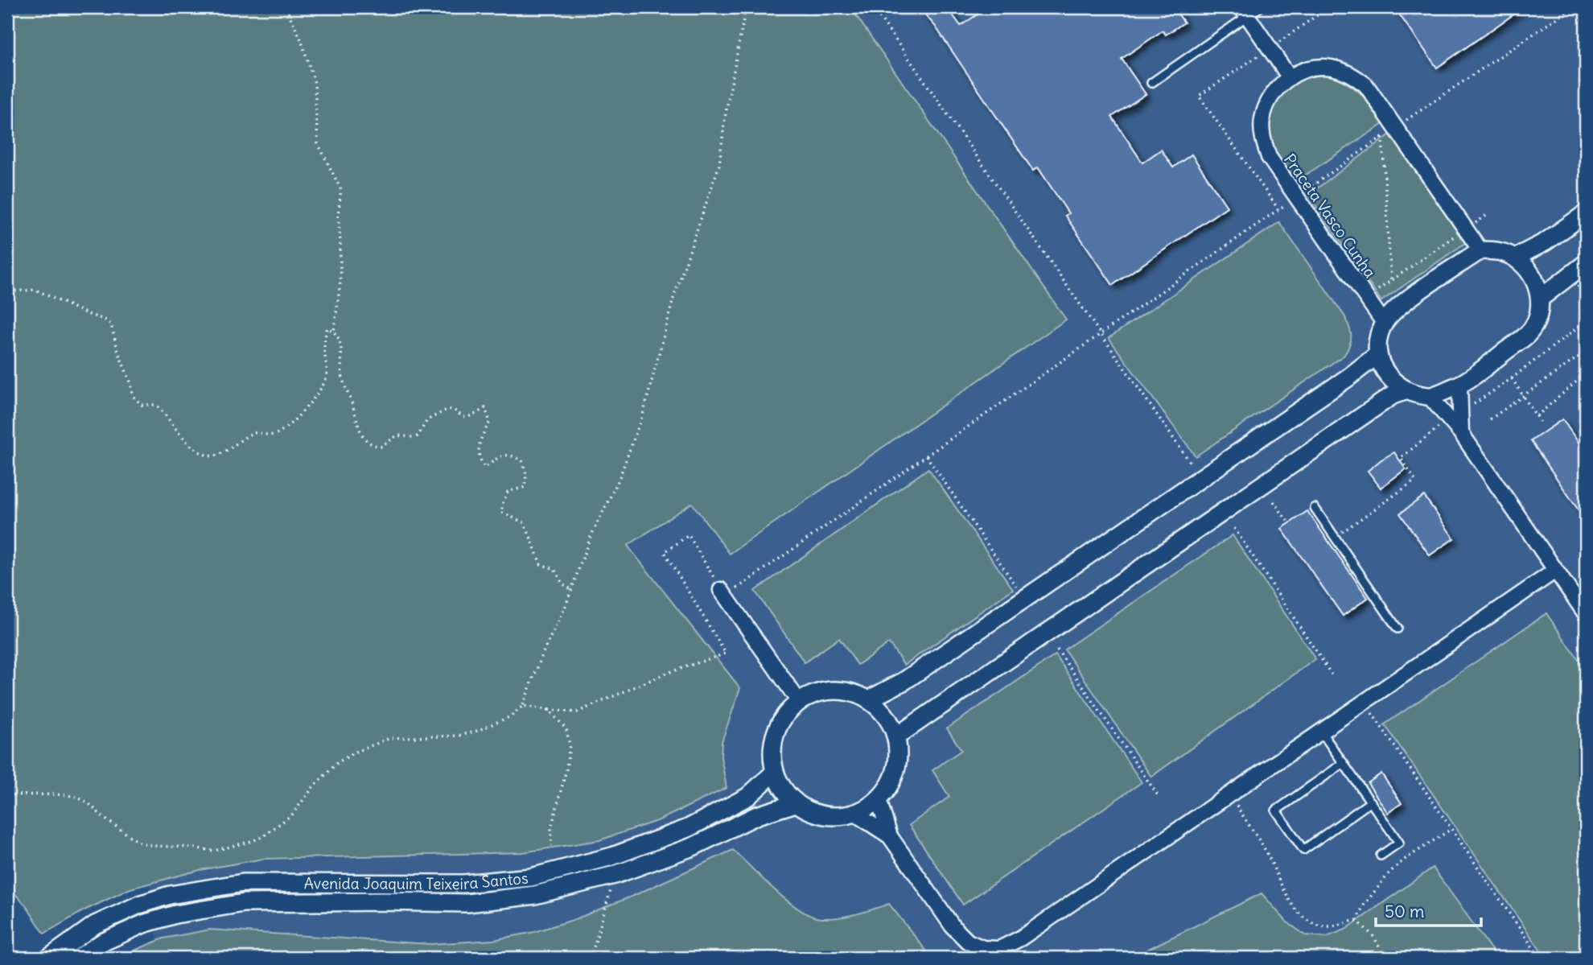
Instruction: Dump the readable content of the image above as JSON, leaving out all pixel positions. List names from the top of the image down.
{
  "streets": {
    "street": ["Praceta Vasco Cunha", "Avenida Joaquim Teixeira Santos"]
  },
  "scale_bar": "50 m"
}
